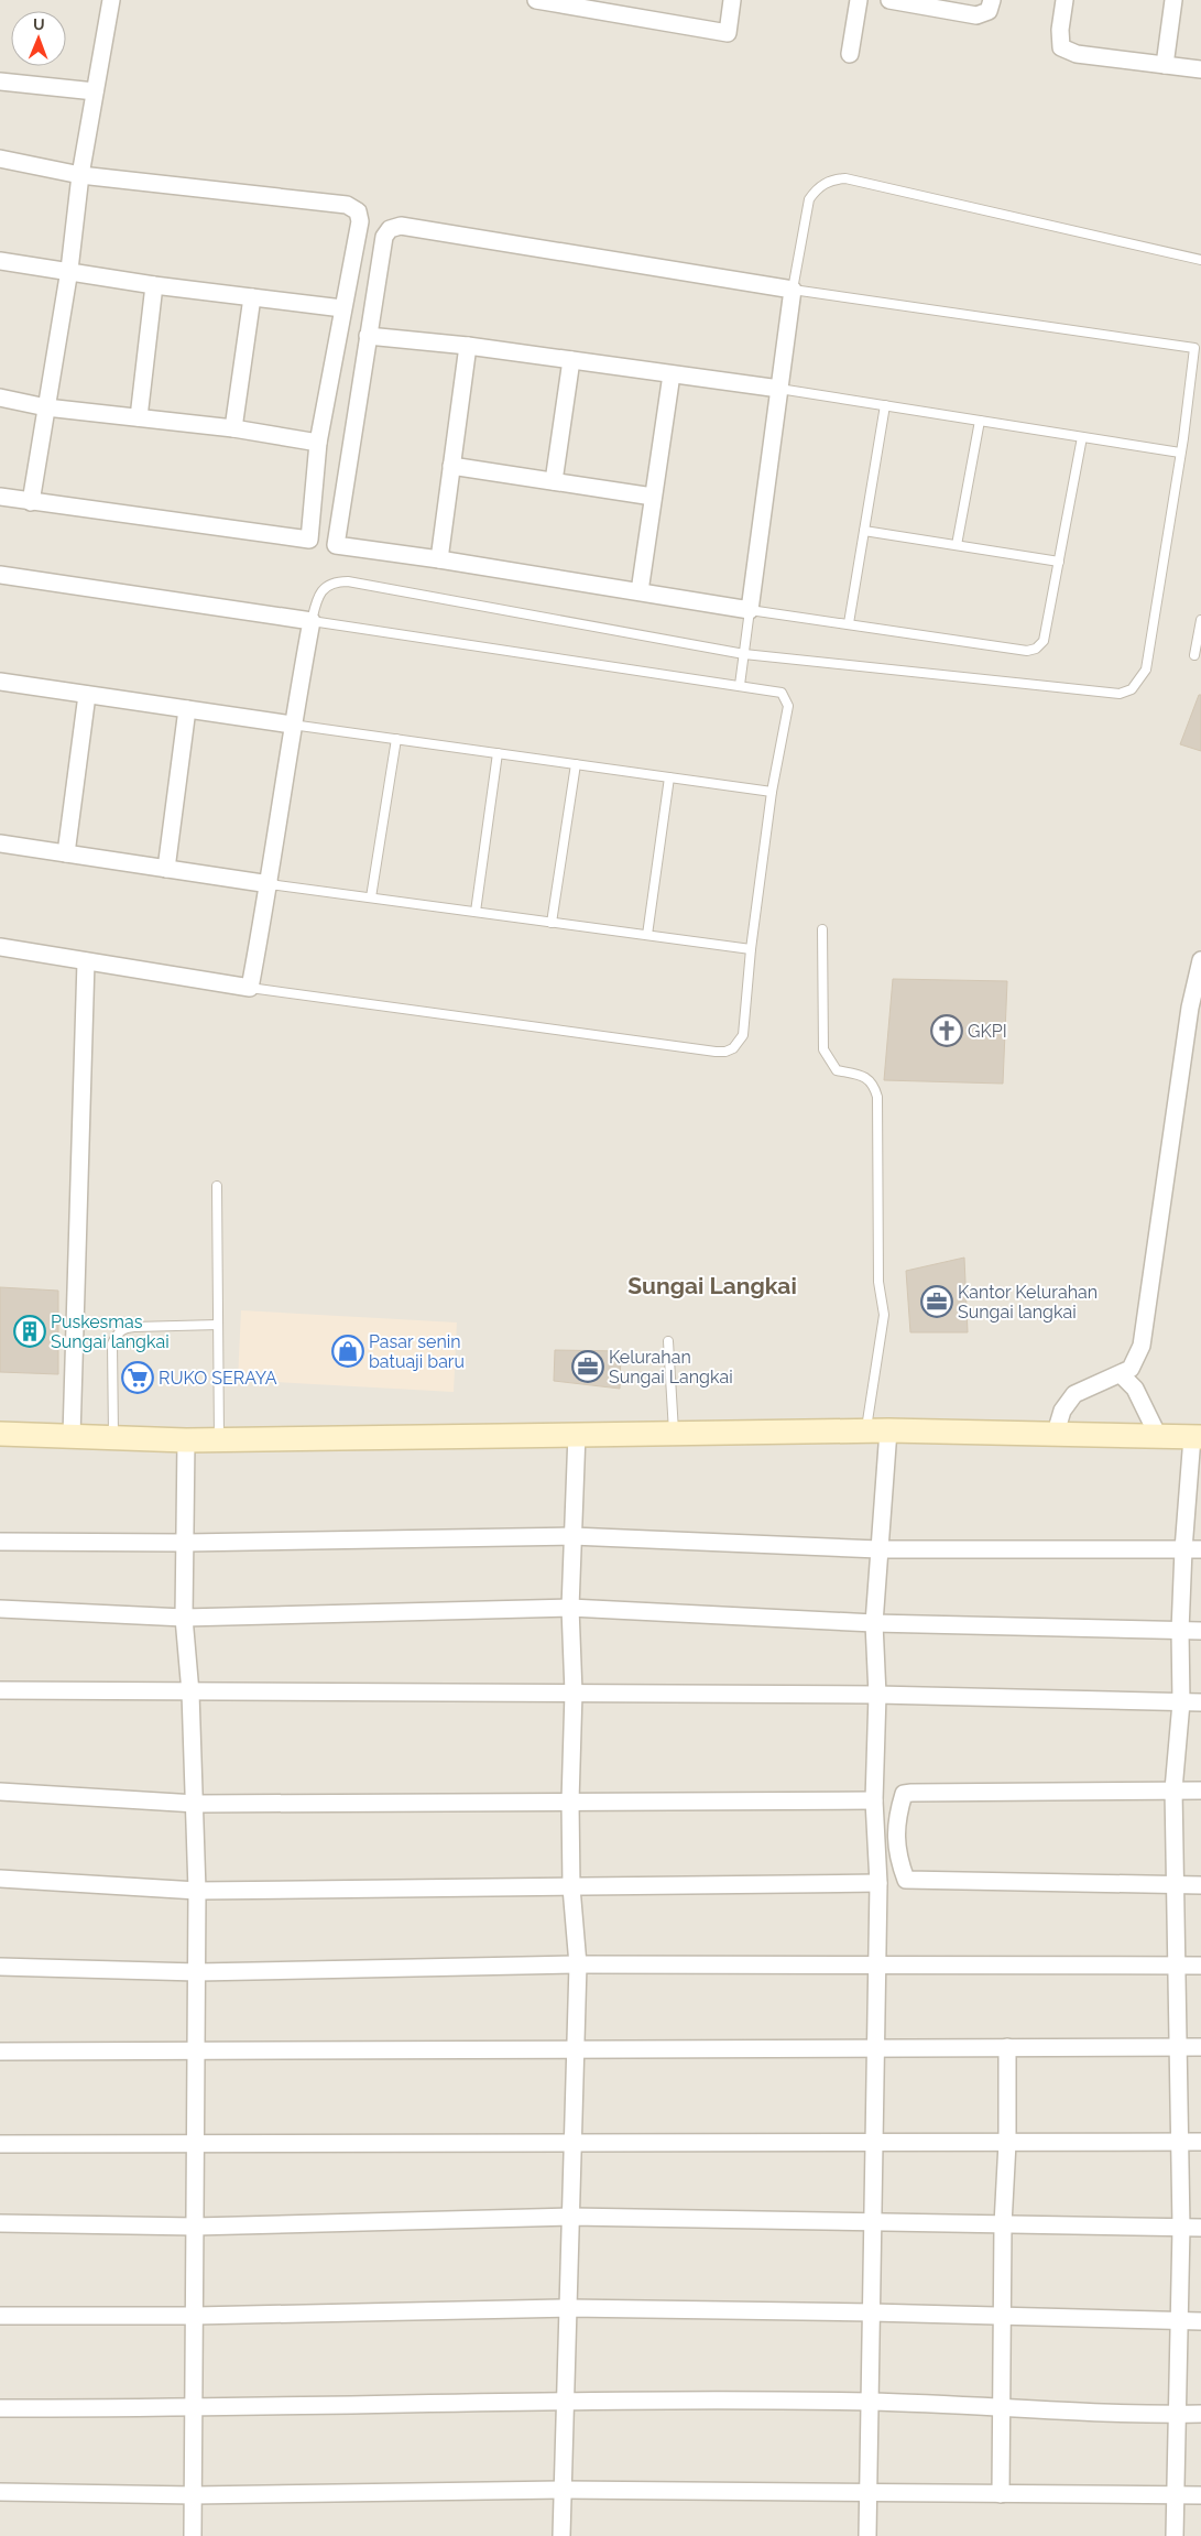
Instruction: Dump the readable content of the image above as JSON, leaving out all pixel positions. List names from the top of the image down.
{
  "districts": ["Sungai Langkai"],
  "places": {
    "church": ["GKPI"],
    "office": ["Kantor Kelurahan Sungai langkai", "Kelurahan Sungai Langkai"],
    "building": ["Puskesmas Sungai langkai"],
    "shop": ["Pasar senin batuaji baru"],
    "supermarket": ["RUKO SERAYA"]
  },
  "north": "top"
}
